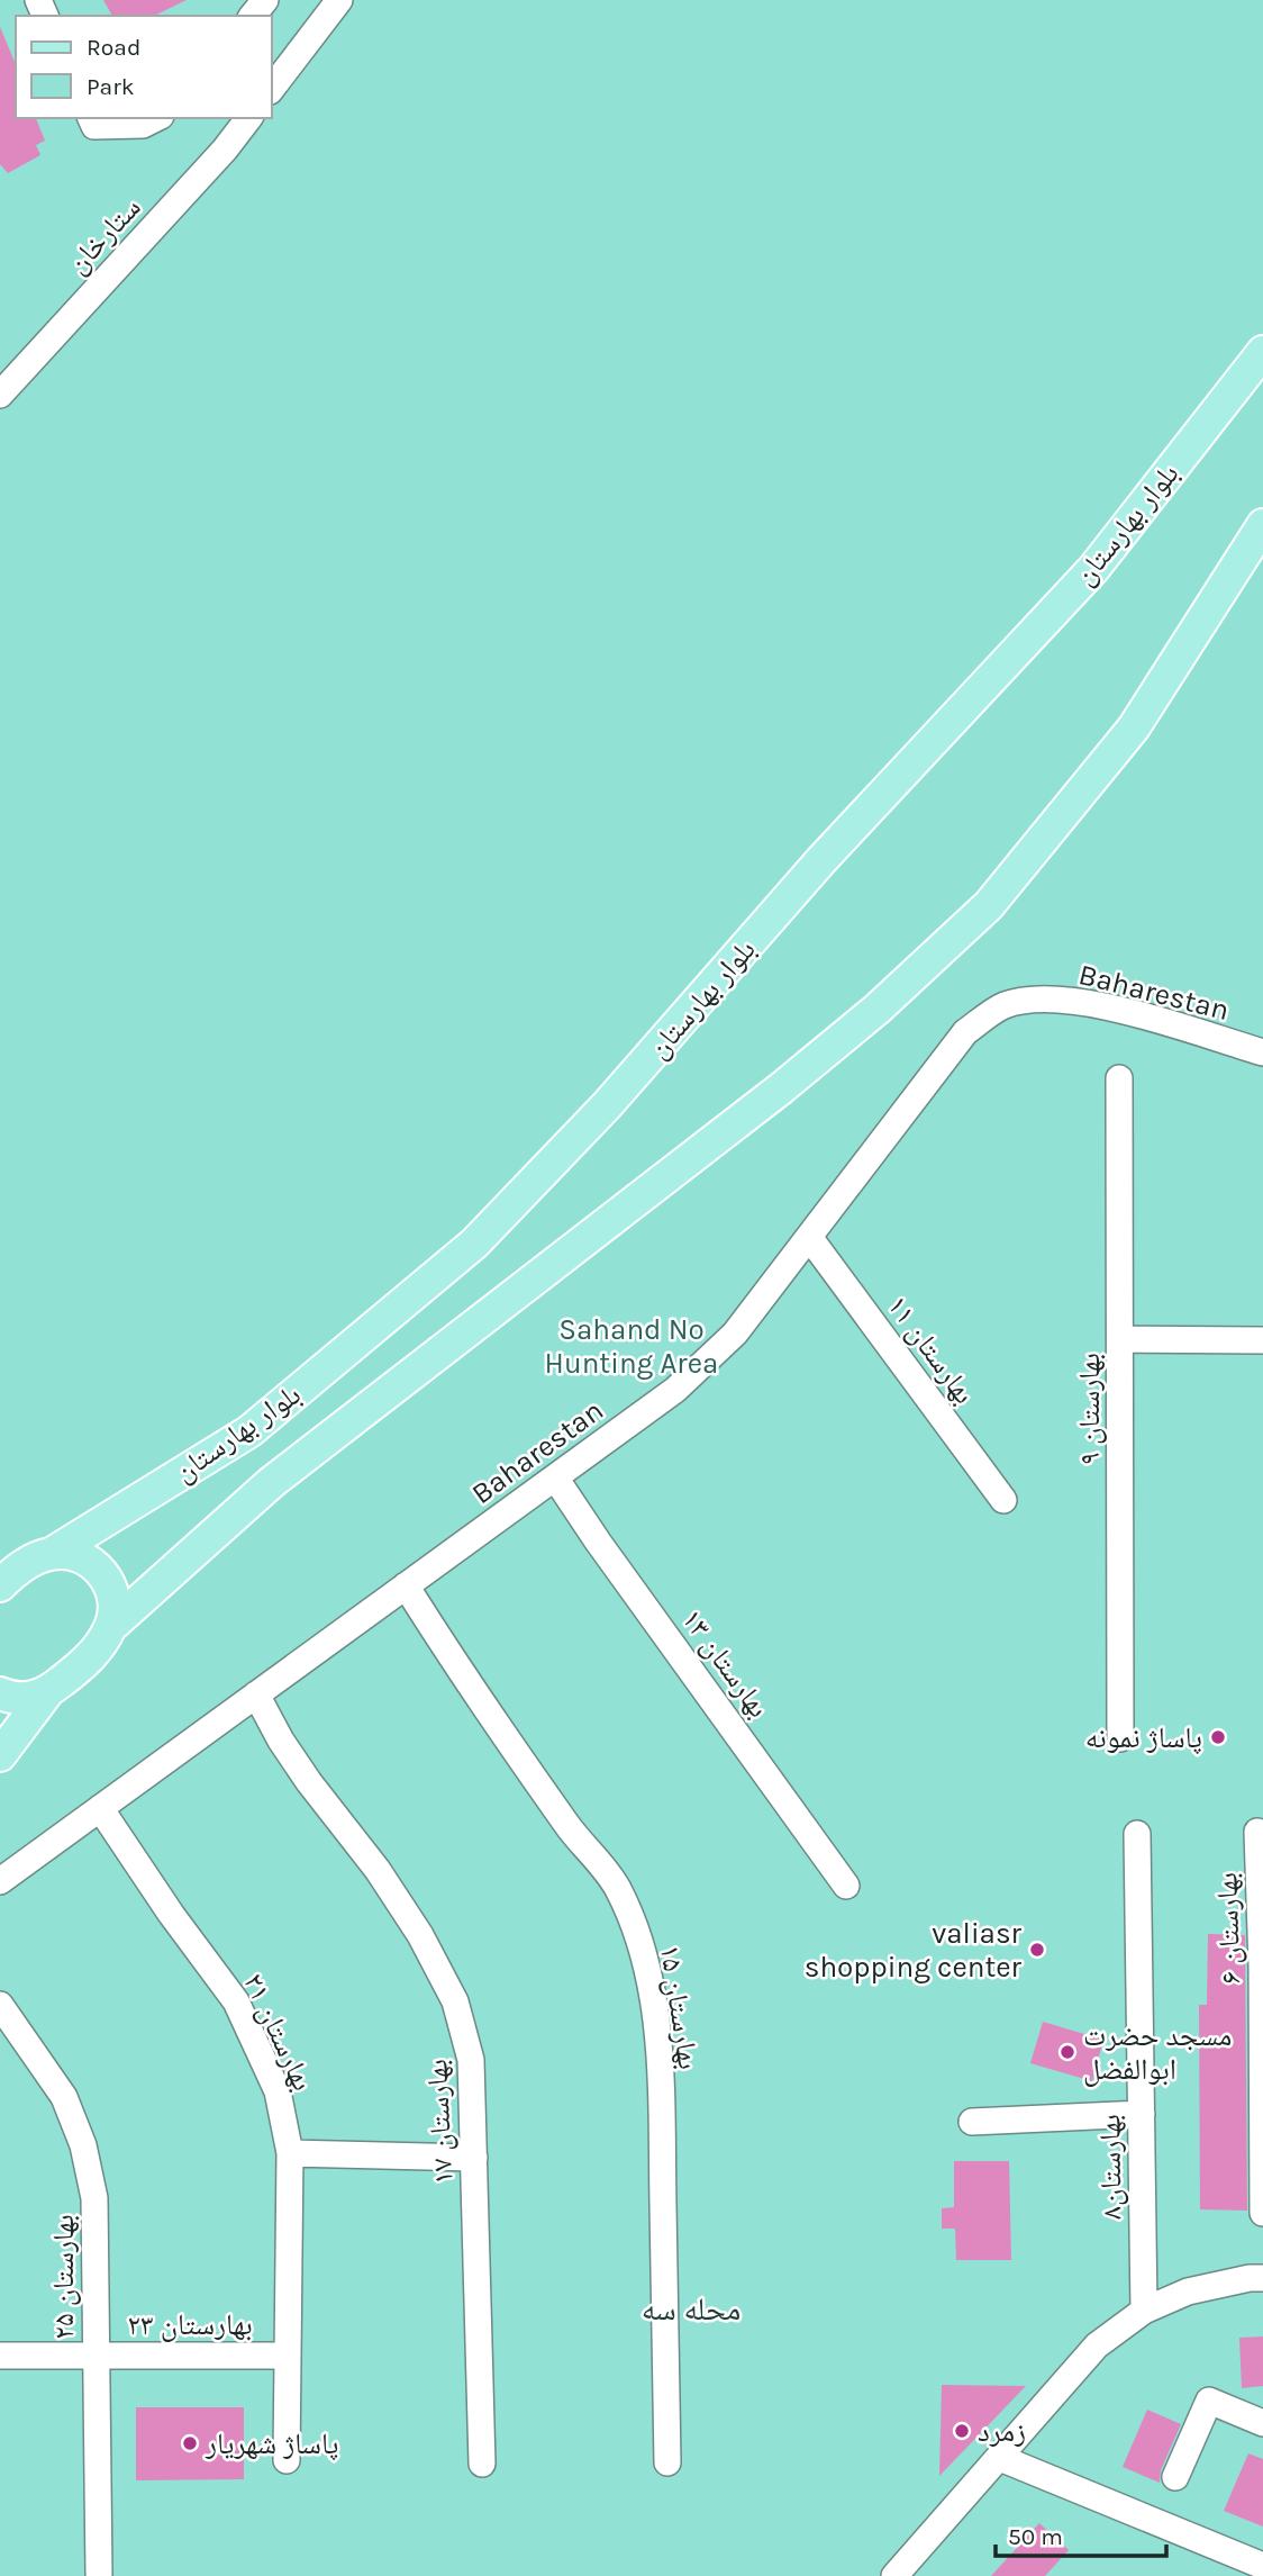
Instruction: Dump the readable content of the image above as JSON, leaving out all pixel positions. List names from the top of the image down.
{
  "streets": {
    "main road": ["بلوار بهارستان"],
    "street": [
      "ستارخان",
      "Baharestan",
      "بهارستان ۱۱",
      "بهارستان ۹",
      "بهارستان ۱۳",
      "بهارستان ۶",
      "بهارستان ۱۵",
      "بهارستان ۲۱",
      "بهارستان ۱۷",
      "بهارستان۸",
      "بهارستان ۲۵",
      "بهارستان ۲۳"
    ]
  },
  "crossings": [
    ["Baharestan", "بهارستان ۱۱"],
    ["Baharestan", "بهارستان ۱۳"],
    ["Baharestan", "بهارستان ۱۵"],
    ["Baharestan", "بهارستان ۲۱"],
    ["Baharestan", "بهارستان ۱۷"],
    ["بهارستان ۲۱", "بهارستان ۲۳"],
    ["بهارستان ۲۵", "بهارستان ۲۳"]
  ],
  "districts": ["محله سه"],
  "parks": ["Sahand No Hunting Area"],
  "places": [
    "پاساژ نمونه",
    "valiasr shopping center",
    "مسجد حضرت ابوالفضل",
    "زمرد",
    "پاساژ شهریار"
  ],
  "legend": ["Road", "Park"],
  "scale_bar": "50 m"
}
